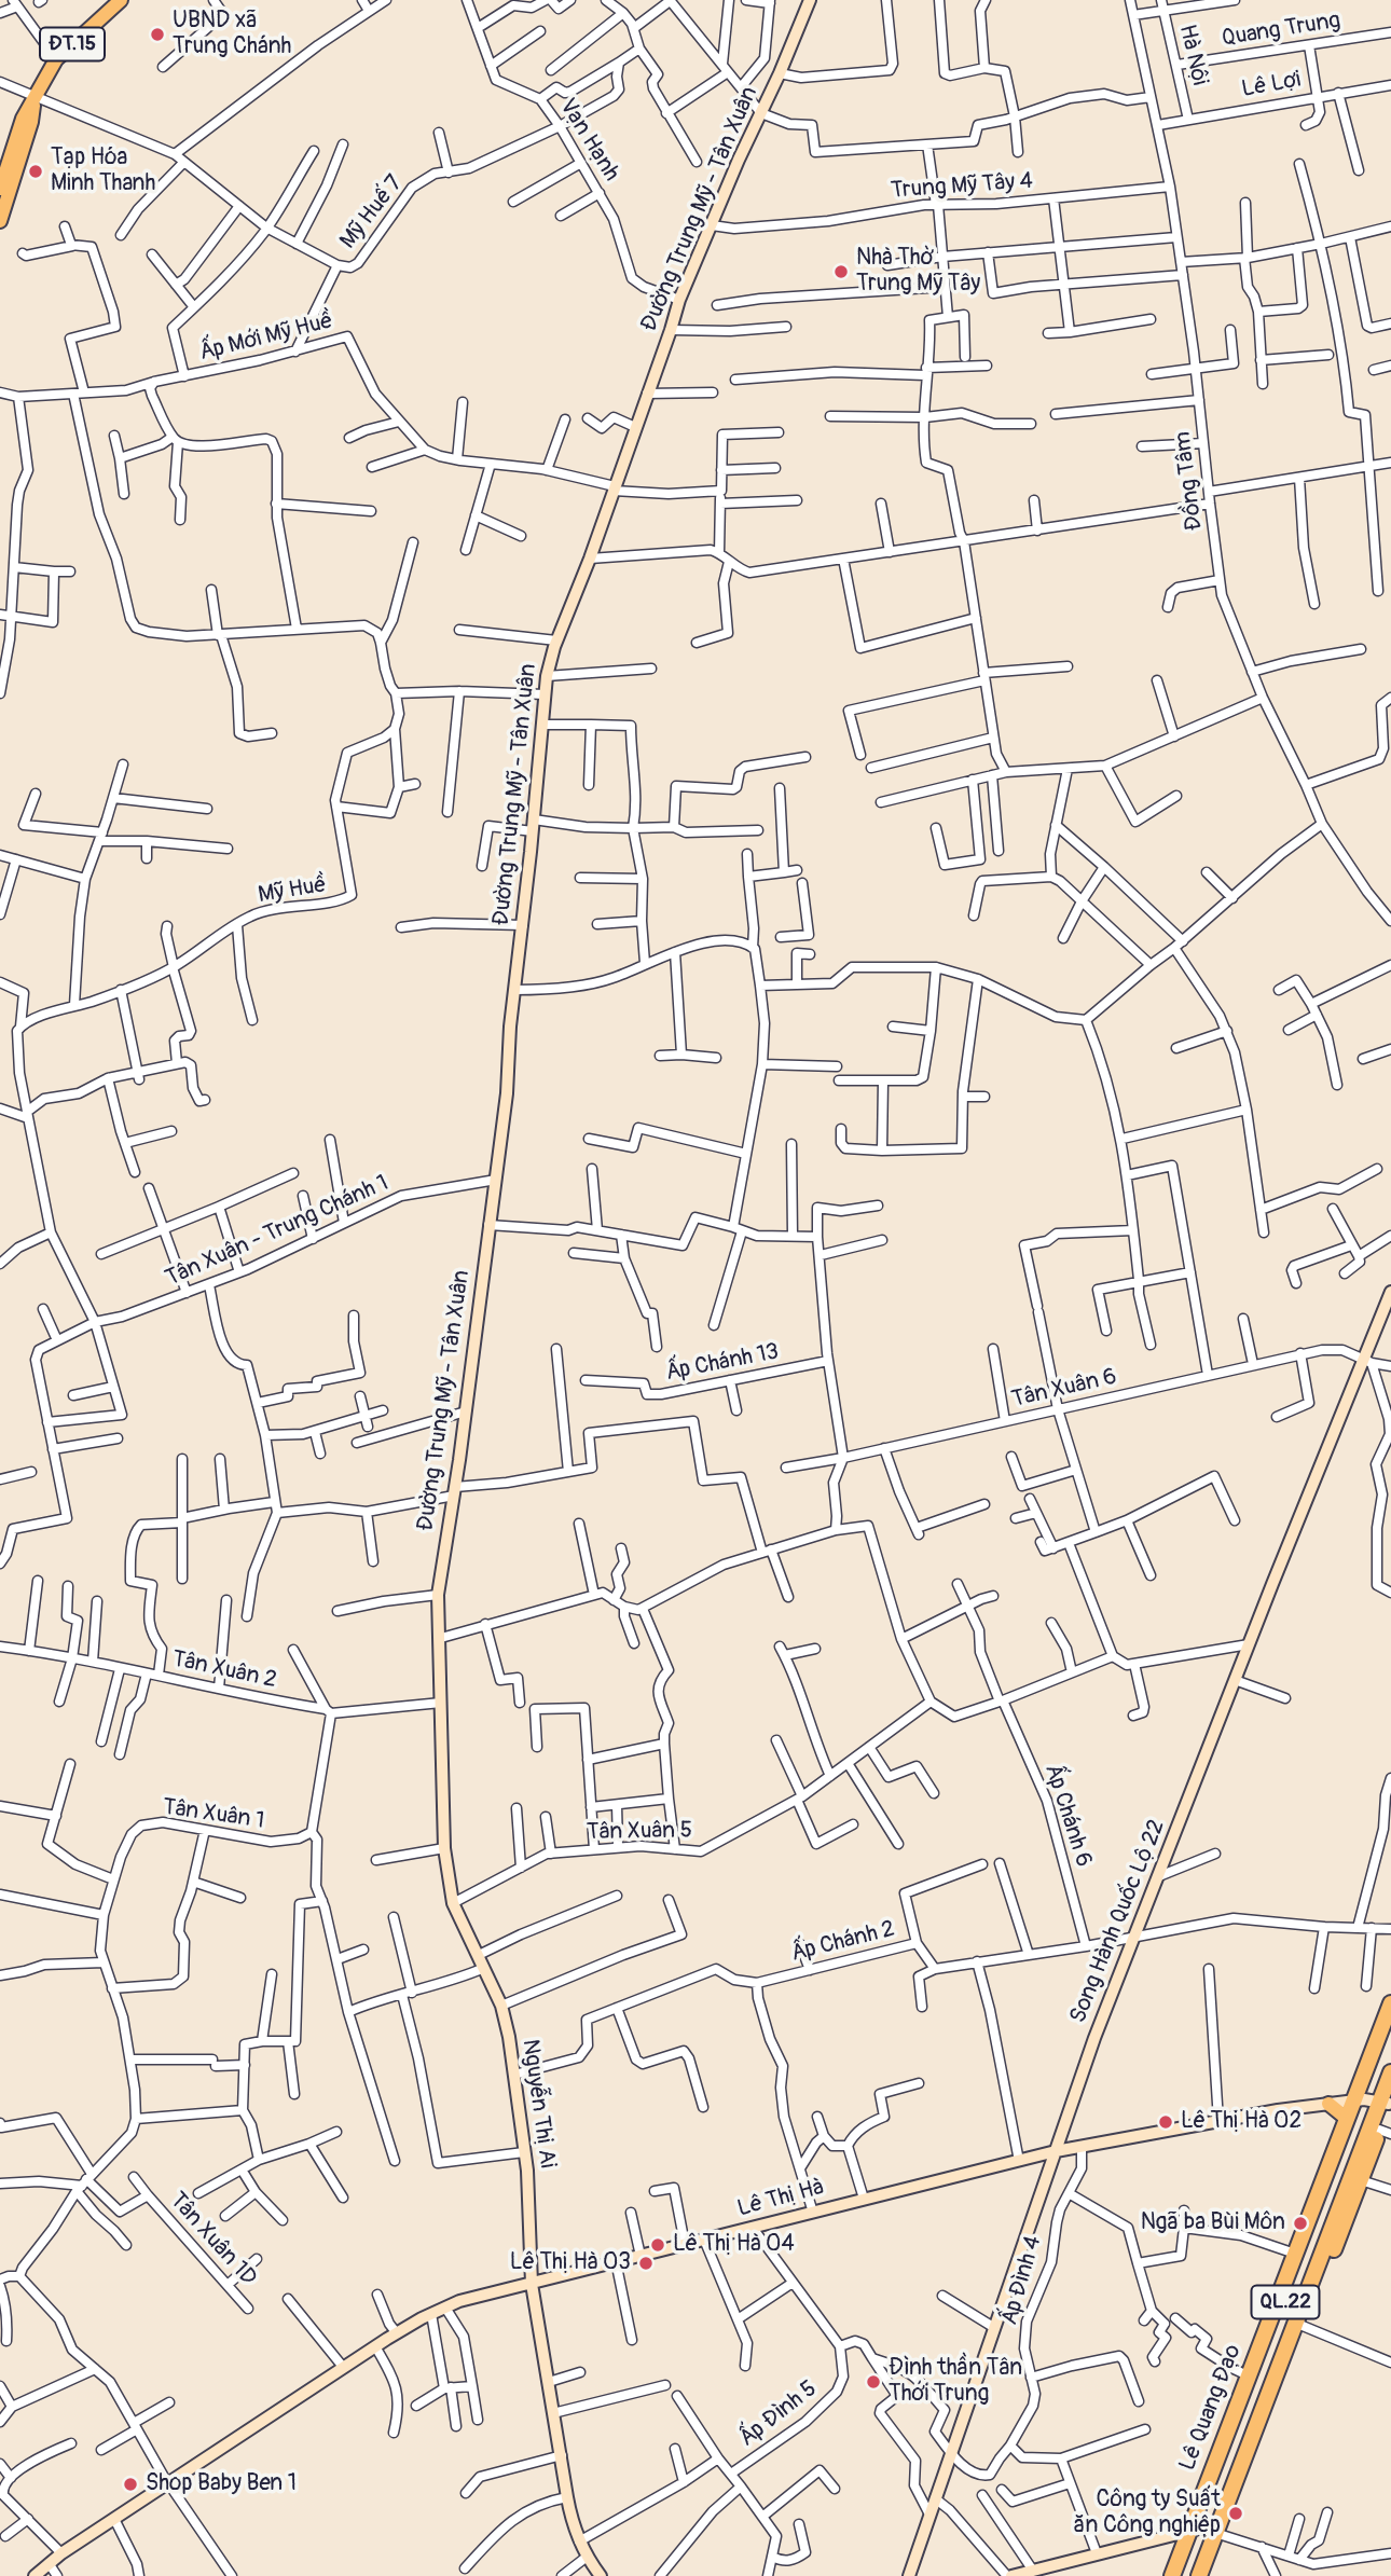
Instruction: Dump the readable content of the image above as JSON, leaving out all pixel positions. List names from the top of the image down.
{
  "streets": {
    "highway": ["QL.22", "Lê Quang Đạo"],
    "main road": ["ĐT.15"],
    "street": [
      "Quang Trung",
      "Hà Nội",
      "Lê Lợi",
      "Vạn Hạnh",
      "Trung Mỹ Tây 4",
      "Đường Trung Mỹ - Tân Xuân",
      "Mỹ Huế 7",
      "Ấp Mới Mỹ Huề",
      "Đồng Tâm",
      "Mỹ Huề",
      "Tân Xuân - Trung Chánh 1",
      "Ấp Chánh 13",
      "Tân Xuân 6",
      "Tân Xuân 2",
      "Tân Xuân 1",
      "Ấp Chánh 6",
      "Tân Xuân 5",
      "Song Hành Quốc Lộ 22",
      "Ấp Chánh 2",
      "Nguyễn Thị Ai",
      "Lê Thị Hà",
      "Tân Xuân 1D",
      "Ấp Đình 4",
      "Ấp Đình 5"
    ]
  },
  "crossings": [
    ["Quang Trung", "Hà Nội"],
    ["Hà Nội", "Lê Lợi"],
    ["Lê Lợi", "Đồng Tâm"],
    ["Vạn Hạnh", "Đường Trung Mỹ - Tân Xuân"],
    ["Vạn Hạnh", "Mỹ Huế 7"],
    ["Trung Mỹ Tây 4", "Đường Trung Mỹ - Tân Xuân"],
    ["Trung Mỹ Tây 4", "Đồng Tâm"],
    ["Đường Trung Mỹ - Tân Xuân", "Tân Xuân - Trung Chánh 1"],
    ["Đường Trung Mỹ - Tân Xuân", "Nguyễn Thị Ai"],
    ["Tân Xuân 6", "Song Hành Quốc Lộ 22"],
    ["Tân Xuân 2", "Nguyễn Thị Ai"],
    ["Tân Xuân 5", "Nguyễn Thị Ai"],
    ["Song Hành Quốc Lộ 22", "Lê Thị Hà"],
    ["Song Hành Quốc Lộ 22", "Ấp Đình 4"],
    ["Nguyễn Thị Ai", "Lê Thị Hà"],
    ["Lê Thị Hà", "Ấp Đình 4"],
    ["Lê Thị Hà", "Lê Quang Đạo"]
  ],
  "places": [
    "UBND xã Trung Chánh",
    "Tạp Hóa Minh Thanh",
    "Nhà Thờ Trung Mỹ Tây",
    "Lê Thị Hà 02",
    "Ngã ba Bùi Môn",
    "Lê Thị Hà 04",
    "Lê Thị Hà 03",
    "Đình thần Tân Thới Trung",
    "Shop Baby Ben 1",
    "Công ty Suất ăn Công nghiệp"
  ]
}
